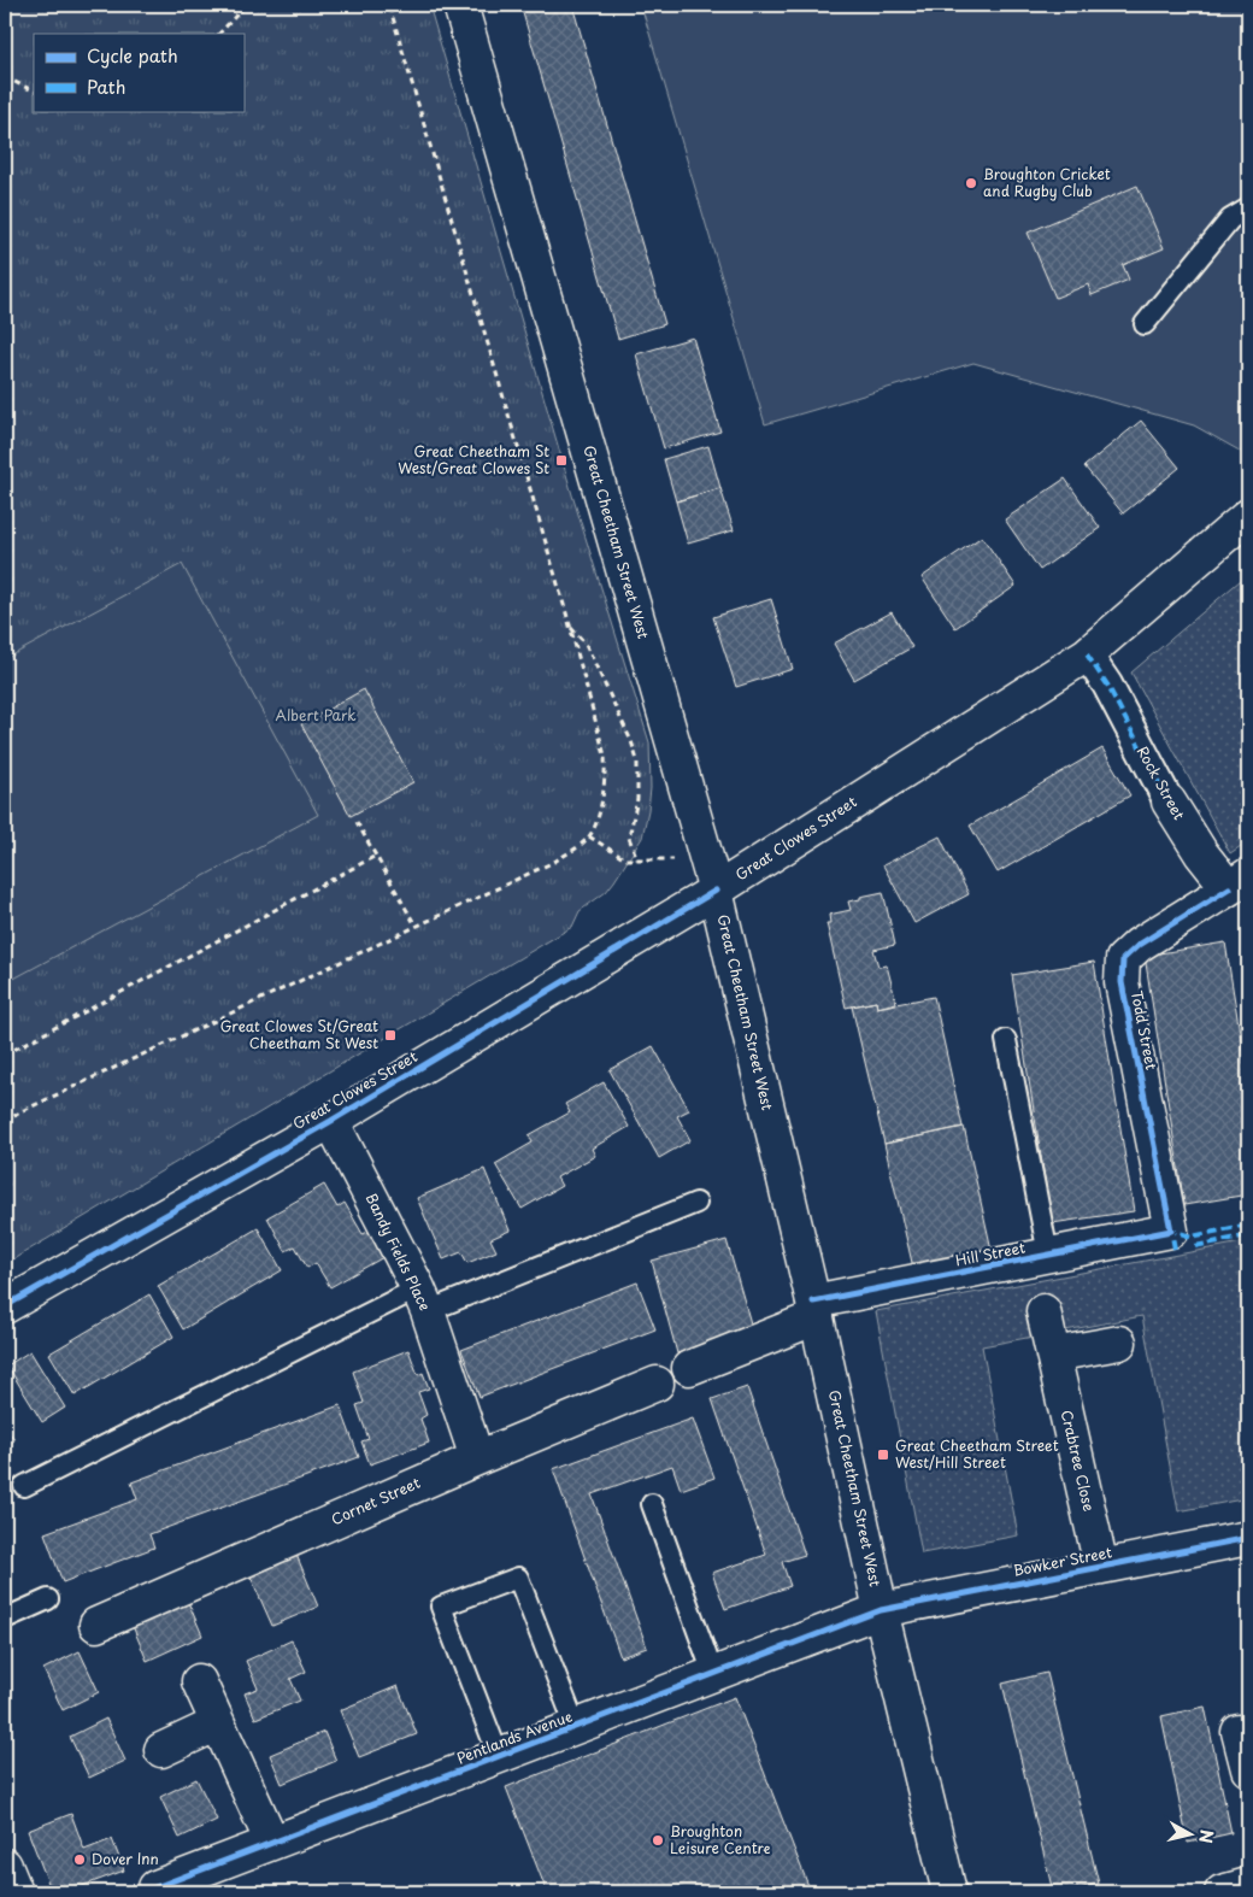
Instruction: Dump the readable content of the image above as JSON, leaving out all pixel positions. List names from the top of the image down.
{
  "streets": {
    "main road": [
      "Great Cheetham Street West",
      "Rock Street",
      "Great Clowes Street",
      "Todd Street",
      "Bandy Fields Place",
      "Hill Street",
      "Crabtree Close",
      "Cornet Street",
      "Bowker Street",
      "Pentlands Avenue"
    ]
  },
  "crossings": [
    ["Great Cheetham Street West", "Great Clowes Street"],
    ["Great Cheetham Street West", "Hill Street"],
    ["Great Cheetham Street West", "Bowker Street"],
    ["Great Cheetham Street West", "Pentlands Avenue"],
    ["Rock Street", "Great Clowes Street"],
    ["Rock Street", "Todd Street"],
    ["Great Clowes Street", "Bandy Fields Place"],
    ["Todd Street", "Hill Street"],
    ["Bandy Fields Place", "Cornet Street"],
    ["Crabtree Close", "Bowker Street"],
    ["Bowker Street", "Pentlands Avenue"]
  ],
  "parks": ["Albert Park"],
  "places": {
    "other": ["Broughton Cricket and Rugby Club", "Broughton Leisure Centre", "Dover Inn"],
    "transit": ["Great Cheetham St West/Great Clowes St", "Great Clowes St/Great Cheetham St West", "Great Cheetham Street West/Hill Street"]
  },
  "legend": ["Cycle path", "Path"],
  "north": "right"
}
